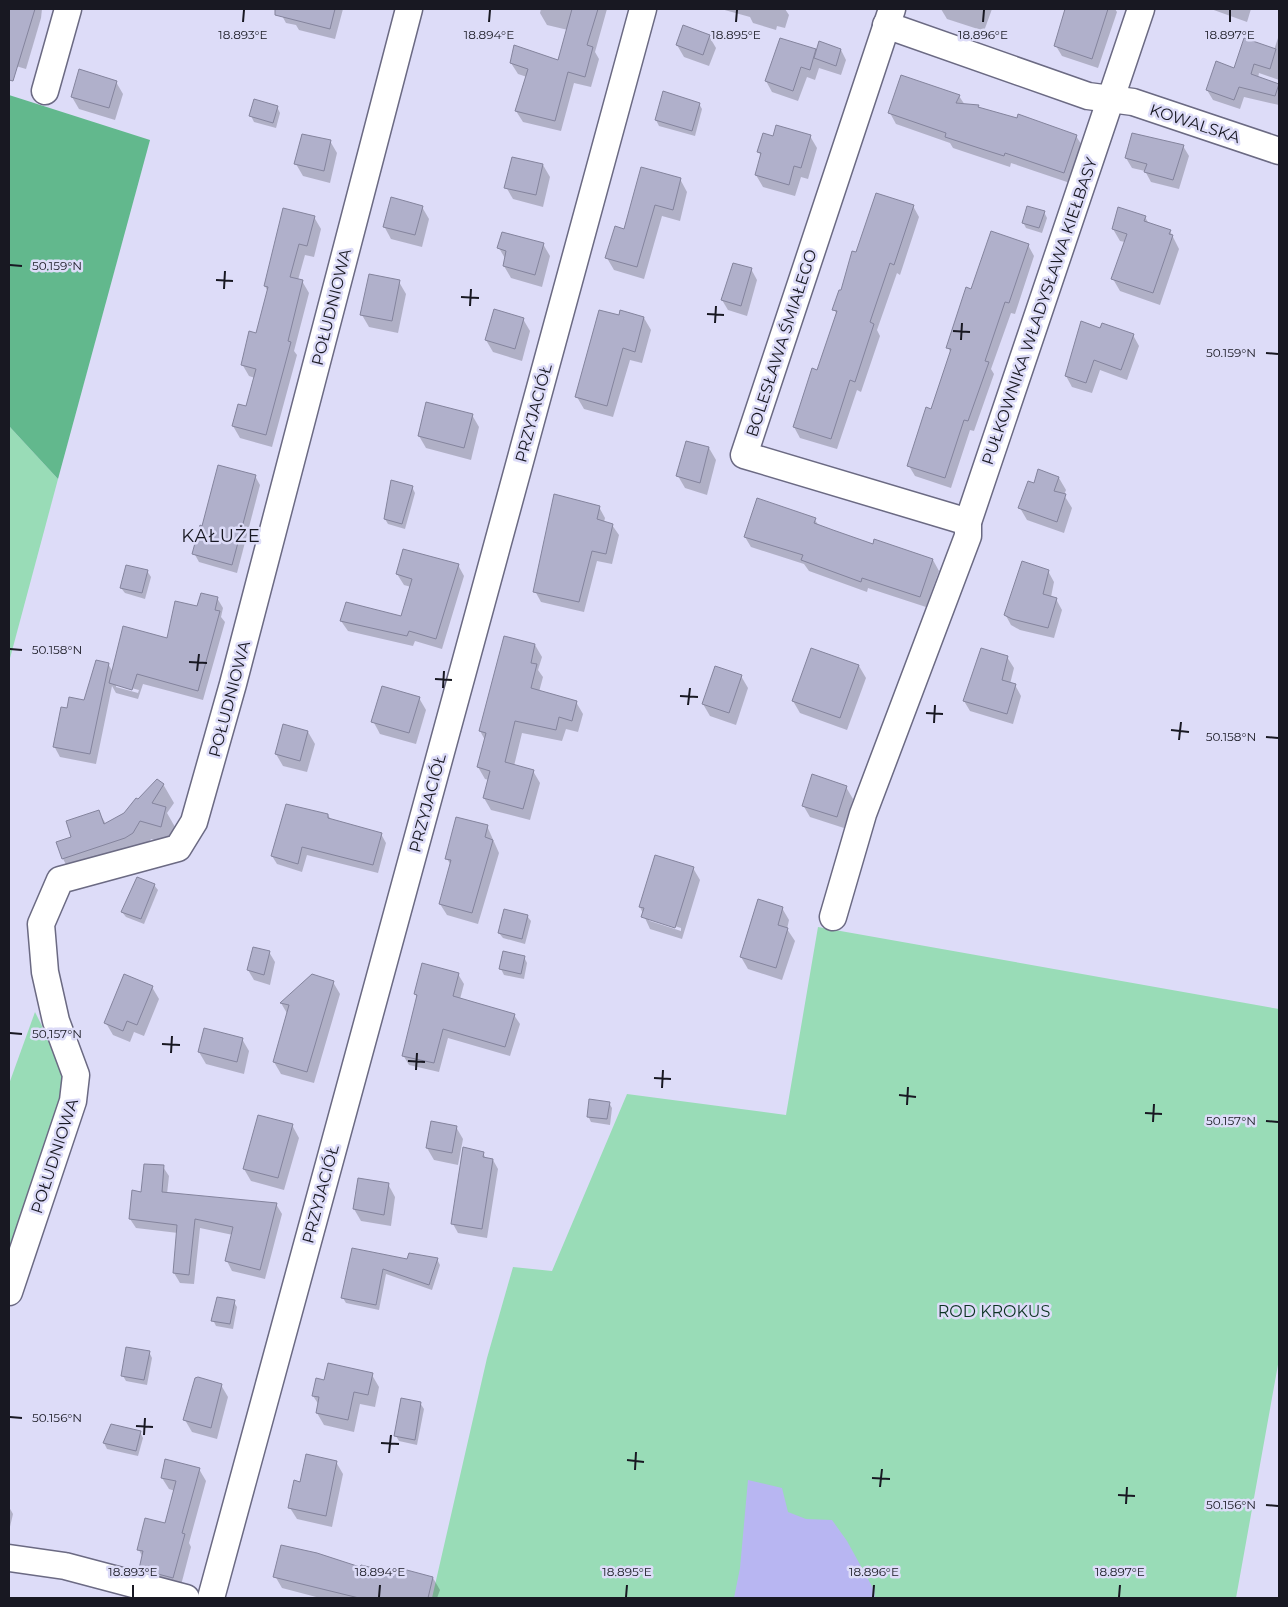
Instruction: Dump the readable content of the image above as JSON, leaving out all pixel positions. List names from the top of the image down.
{
  "streets": {
    "street": [
      "KOWALSKA",
      "POŁUDNIOWA",
      "PUŁKOWNIKA WŁADYSŁAWA KIEŁBASY",
      "BOLESŁAWA ŚMIAŁEGO",
      "PRZYJACIÓŁ"
    ]
  },
  "crossings": [
    ["KOWALSKA", "PUŁKOWNIKA WŁADYSŁAWA KIEŁBASY"],
    ["PUŁKOWNIKA WŁADYSŁAWA KIEŁBASY", "BOLESŁAWA ŚMIAŁEGO"]
  ],
  "districts": ["KAŁUŻE"],
  "parks": ["ROD KROKUS"],
  "coordinates": [
    "18.893°E",
    "18.894°E",
    "18.895°E",
    "18.896°E",
    "18.897°E",
    "50.159°N",
    "50.158°N",
    "50.157°N",
    "50.156°N"
  ]
}
